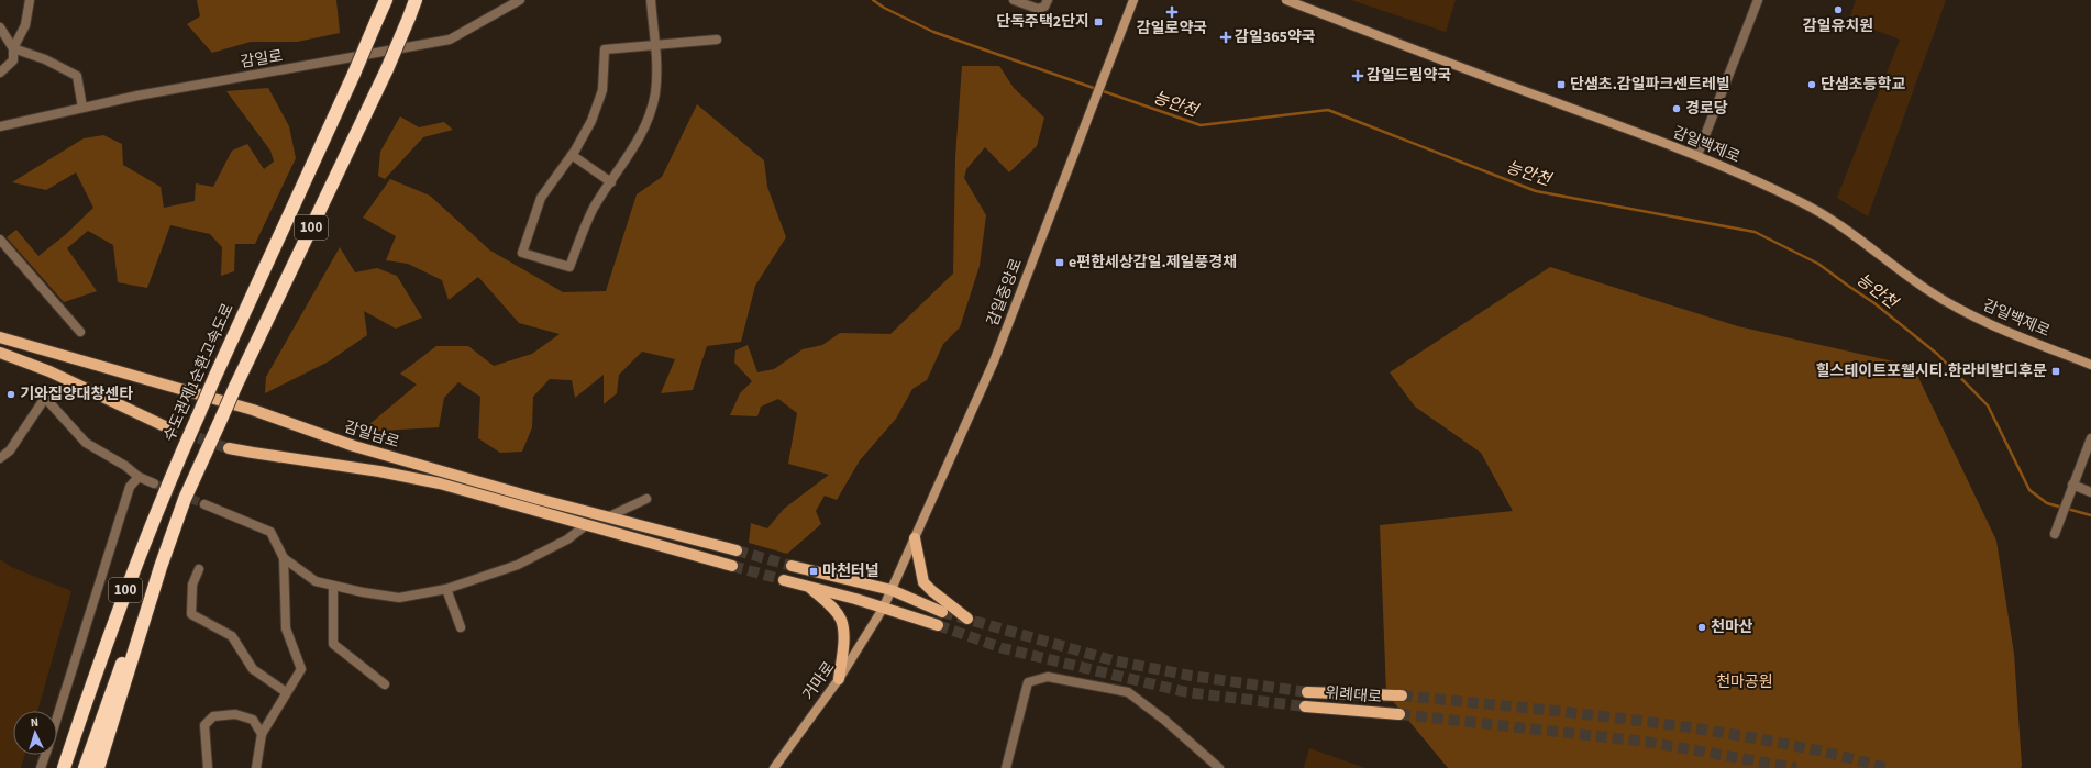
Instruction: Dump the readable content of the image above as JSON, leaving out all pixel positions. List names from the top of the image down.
{
  "streets": {
    "highway": ["100", "수도권제1순환고속도로"],
    "main road": [
      "감일백제로",
      "감일중앙로",
      "감일남로",
      "거마로",
      "위례대로"
    ],
    "street": ["감일로"]
  },
  "crossings": [
    ["감일중앙로", "거마로"]
  ],
  "water": ["능안천"],
  "parks": ["천마공원"],
  "places": {
    "other": [
      "감일유치원",
      "단샘초등학교",
      "경로당",
      "기와집양대창센타",
      "천마산"
    ],
    "health": ["감일로약국", "감일365약국", "감일드림약국"],
    "transit": [
      "단독주택2단지",
      "단샘초.감일파크센트레빌",
      "e편한세상감일.제일풍경채",
      "힐스테이트포웰시티.한라비발디후문",
      "마천터널"
    ]
  },
  "north": "top"
}
